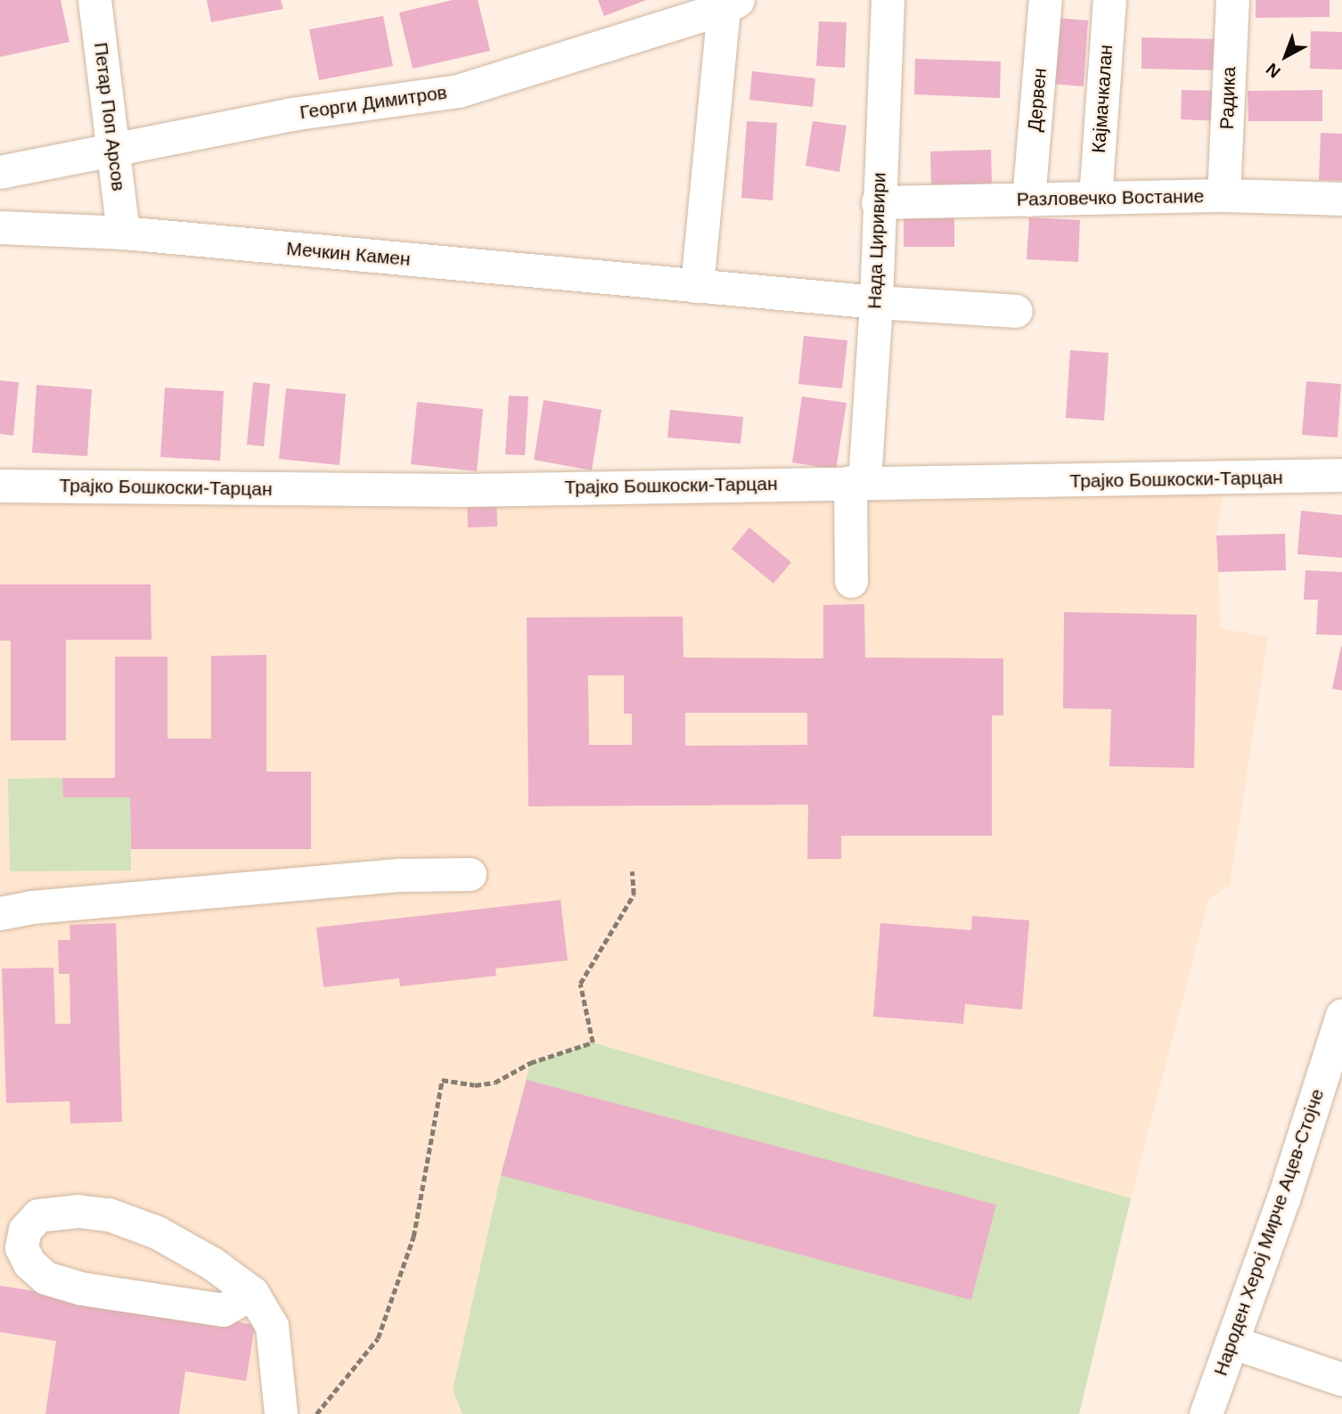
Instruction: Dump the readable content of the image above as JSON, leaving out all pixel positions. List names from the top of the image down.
{
  "streets": {
    "street": [
      "Радика",
      "Кајмачкалан",
      "Дервен",
      "Георги Димитров",
      "Петар Поп Арсов",
      "Разловечко Востание",
      "Нада Циривири",
      "Мечкин Камен",
      "Трајко Бошкоски-Тарцан",
      "Народен Херој Мирче Ацев-Стојче"
    ]
  },
  "crossings": [
    ["Радика", "Разловечко Востание"],
    ["Кајмачкалан", "Разловечко Востание"],
    ["Дервен", "Разловечко Востание"],
    ["Георги Димитров", "Петар Поп Арсов"],
    ["Петар Поп Арсов", "Мечкин Камен"],
    ["Разловечко Востание", "Нада Циривири"],
    ["Нада Циривири", "Мечкин Камен"],
    ["Нада Циривири", "Трајко Бошкоски-Тарцан"]
  ],
  "north": "bottom left"
}
